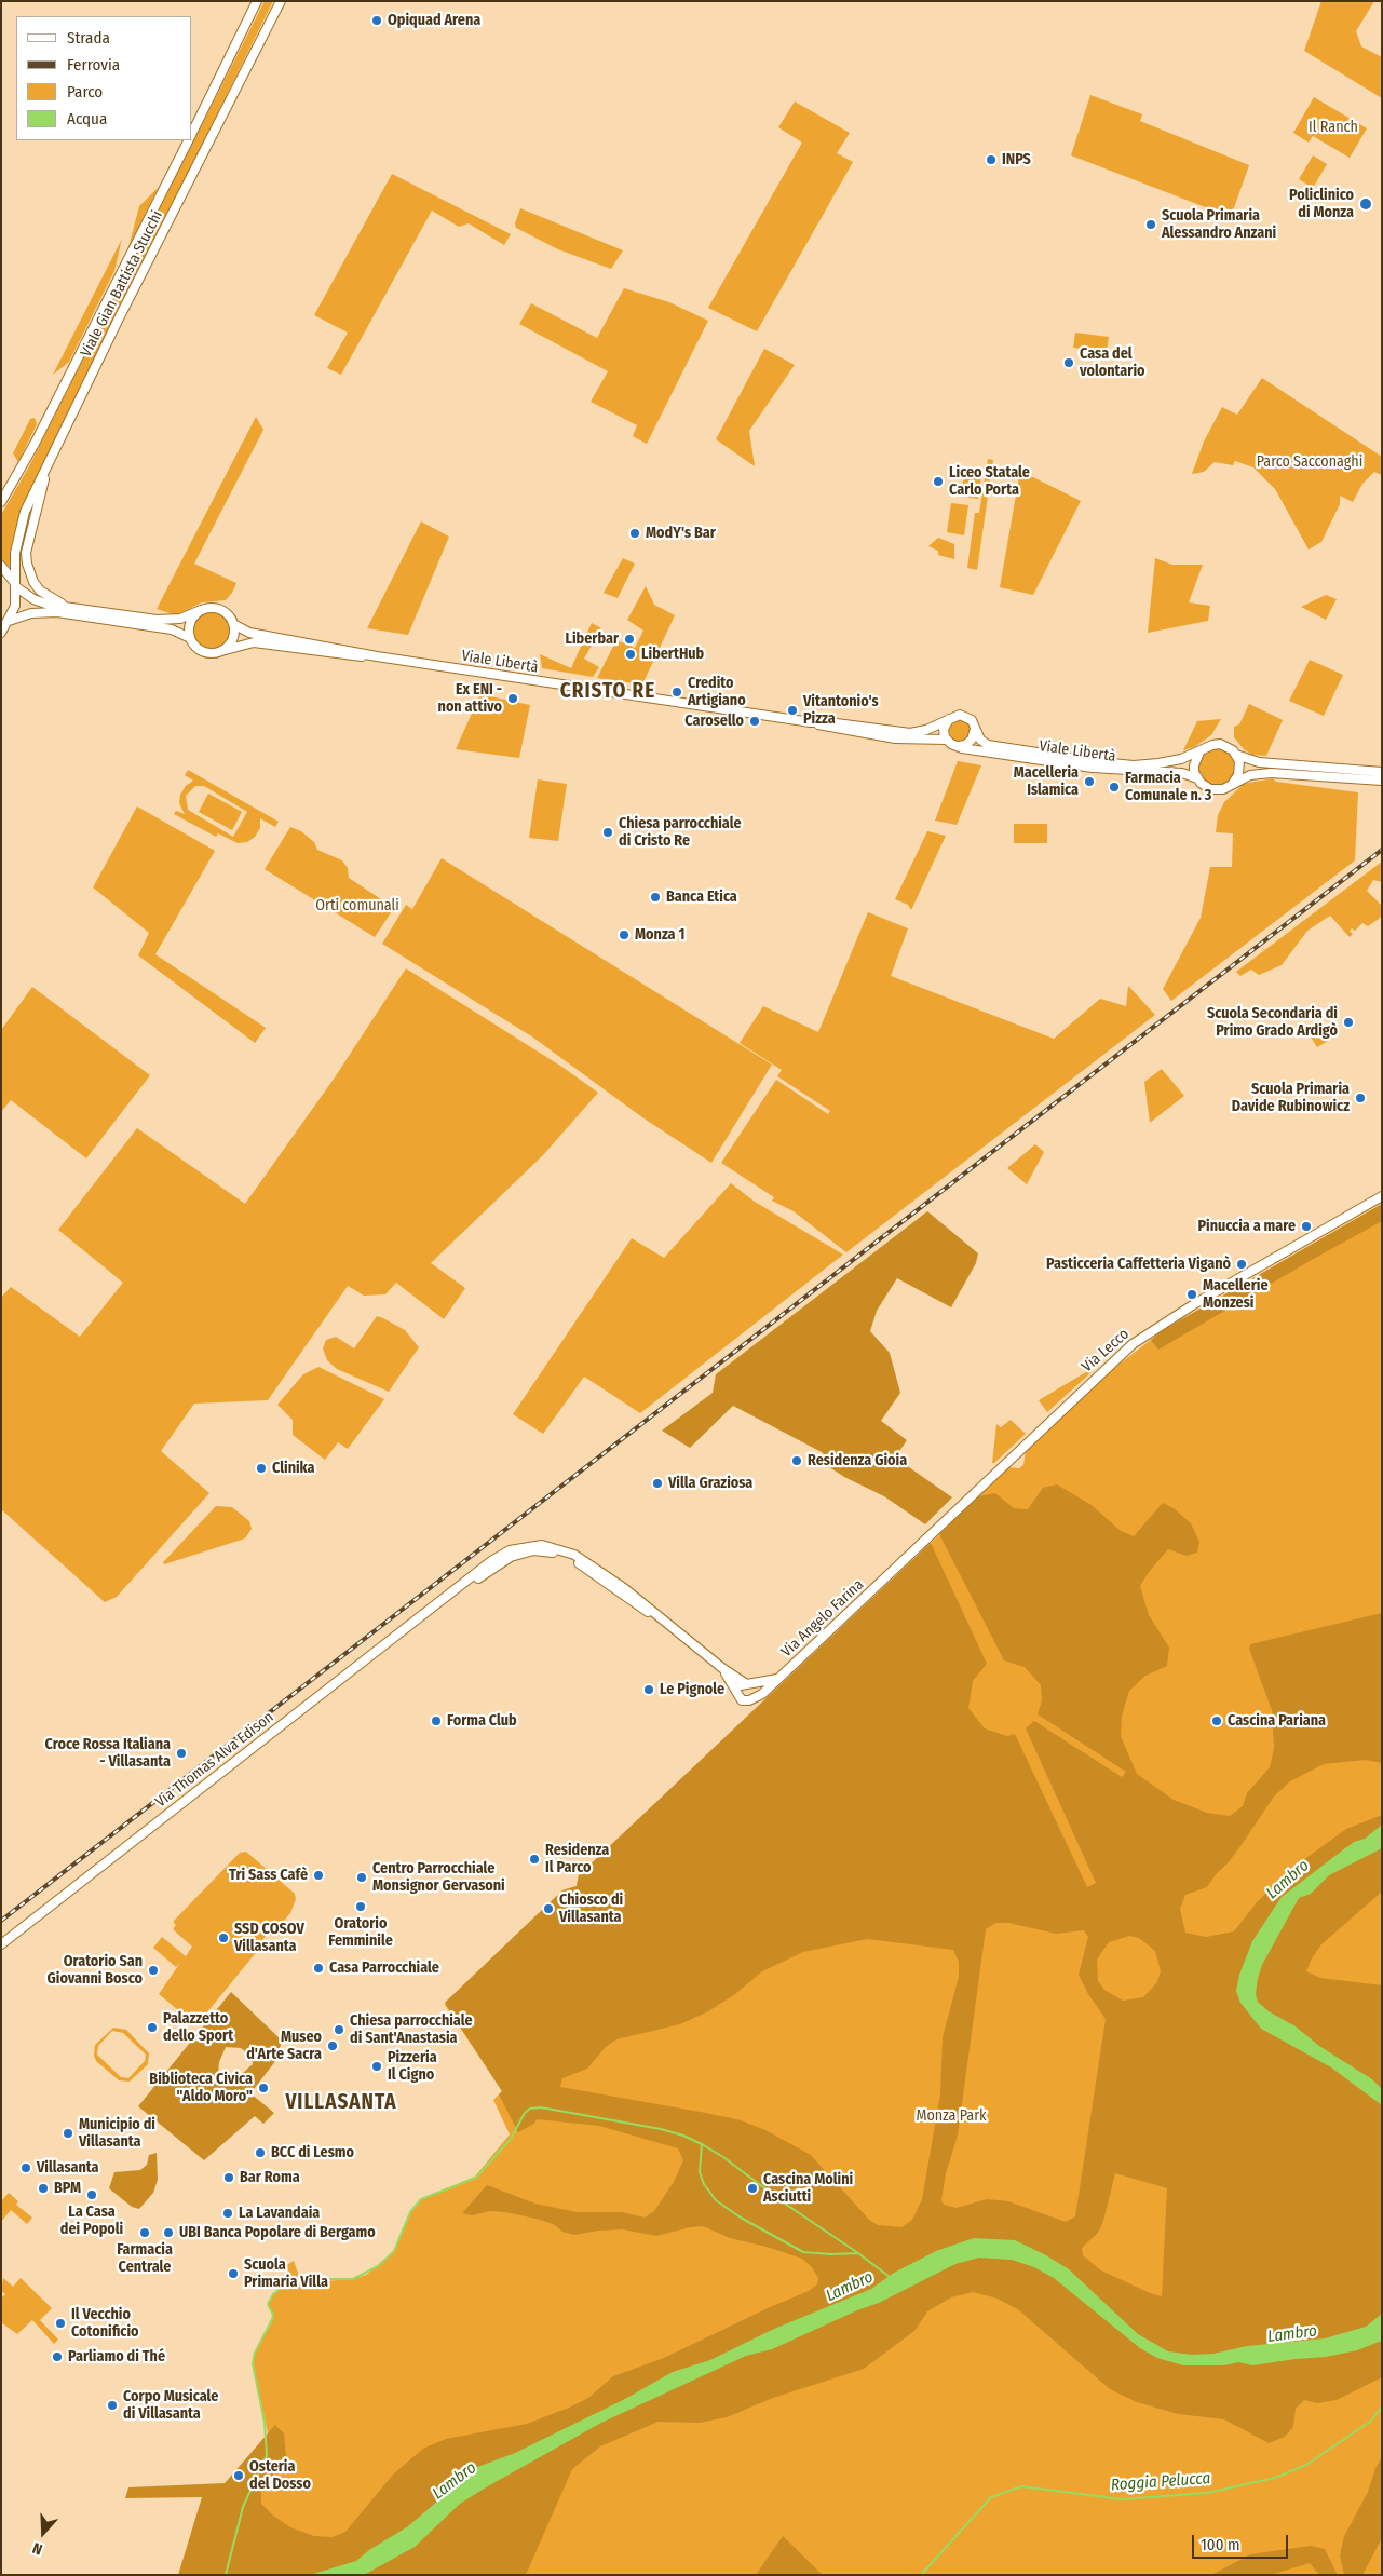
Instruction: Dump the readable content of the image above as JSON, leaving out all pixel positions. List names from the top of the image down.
{
  "streets": {
    "main road": [
      "Viale Gian Battista Stucchi",
      "Viale Libertà",
      "Via Lecco",
      "Via Angelo Farina",
      "Via Thomas Alva Edison"
    ]
  },
  "crossings": [
    ["Via Lecco", "Via Angelo Farina"],
    ["Via Angelo Farina", "Via Thomas Alva Edison"]
  ],
  "districts": ["CRISTO RE", "VILLASANTA"],
  "water": ["Lambro", "Roggia Pelucca"],
  "parks": [
    "Il Ranch",
    "Parco Sacconaghi",
    "Orti comunali",
    "Monza Park"
  ],
  "places": [
    "Opiquad Arena",
    "INPS",
    "Policlinico di Monza",
    "Scuola Primaria Alessandro Anzani",
    "Casa del volontario",
    "Liceo Statale Carlo Porta",
    "ModY's Bar",
    "Liberbar",
    "LibertHub",
    "Credito Artigiano",
    "Ex ENI - non attivo",
    "Vitantonio's Pizza",
    "Carosello",
    "Macelleria Islamica",
    "Farmacia Comunale n. 3",
    "Chiesa parrocchiale di Cristo Re",
    "Banca Etica",
    "Monza 1",
    "Scuola Secondaria di Primo Grado Ardigò",
    "Scuola Primaria Davide Rubinowicz",
    "Pinuccia a mare",
    "Pasticceria Caffetteria Viganò",
    "Macellerie Monzesi",
    "Residenza Gioia",
    "Clinika",
    "Villa Graziosa",
    "Le Pignole",
    "Forma Club",
    "Cascina Pariana",
    "Croce Rossa Italiana - Villasanta",
    "Residenza Il Parco",
    "Tri Sass Cafè",
    "Centro Parrocchiale Monsignor Gervasoni",
    "Oratorio Femminile",
    "Chiosco di Villasanta",
    "SSD COSOV Villasanta",
    "Casa Parrocchiale",
    "Oratorio San Giovanni Bosco",
    "Palazzetto dello Sport",
    "Chiesa parrocchiale di Sant'Anastasia",
    "Museo d'Arte Sacra",
    "Pizzeria Il Cigno",
    "Biblioteca Civica \"Aldo Moro\"",
    "Municipio di Villasanta",
    "BCC di Lesmo",
    "Villasanta",
    "Bar Roma",
    "BPM",
    "Cascina Molini Asciutti",
    "La Casa dei Popoli",
    "La Lavandaia",
    "Farmacia Centrale",
    "UBI Banca Popolare di Bergamo",
    "Scuola Primaria Villa",
    "Il Vecchio Cotonificio",
    "Parliamo di Thé",
    "Corpo Musicale di Villasanta",
    "Osteria del Dosso"
  ],
  "legend": [
    "Strada",
    "Ferrovia",
    "Parco",
    "Acqua"
  ],
  "scale_bar": "100 m",
  "north": "bottom"
}
